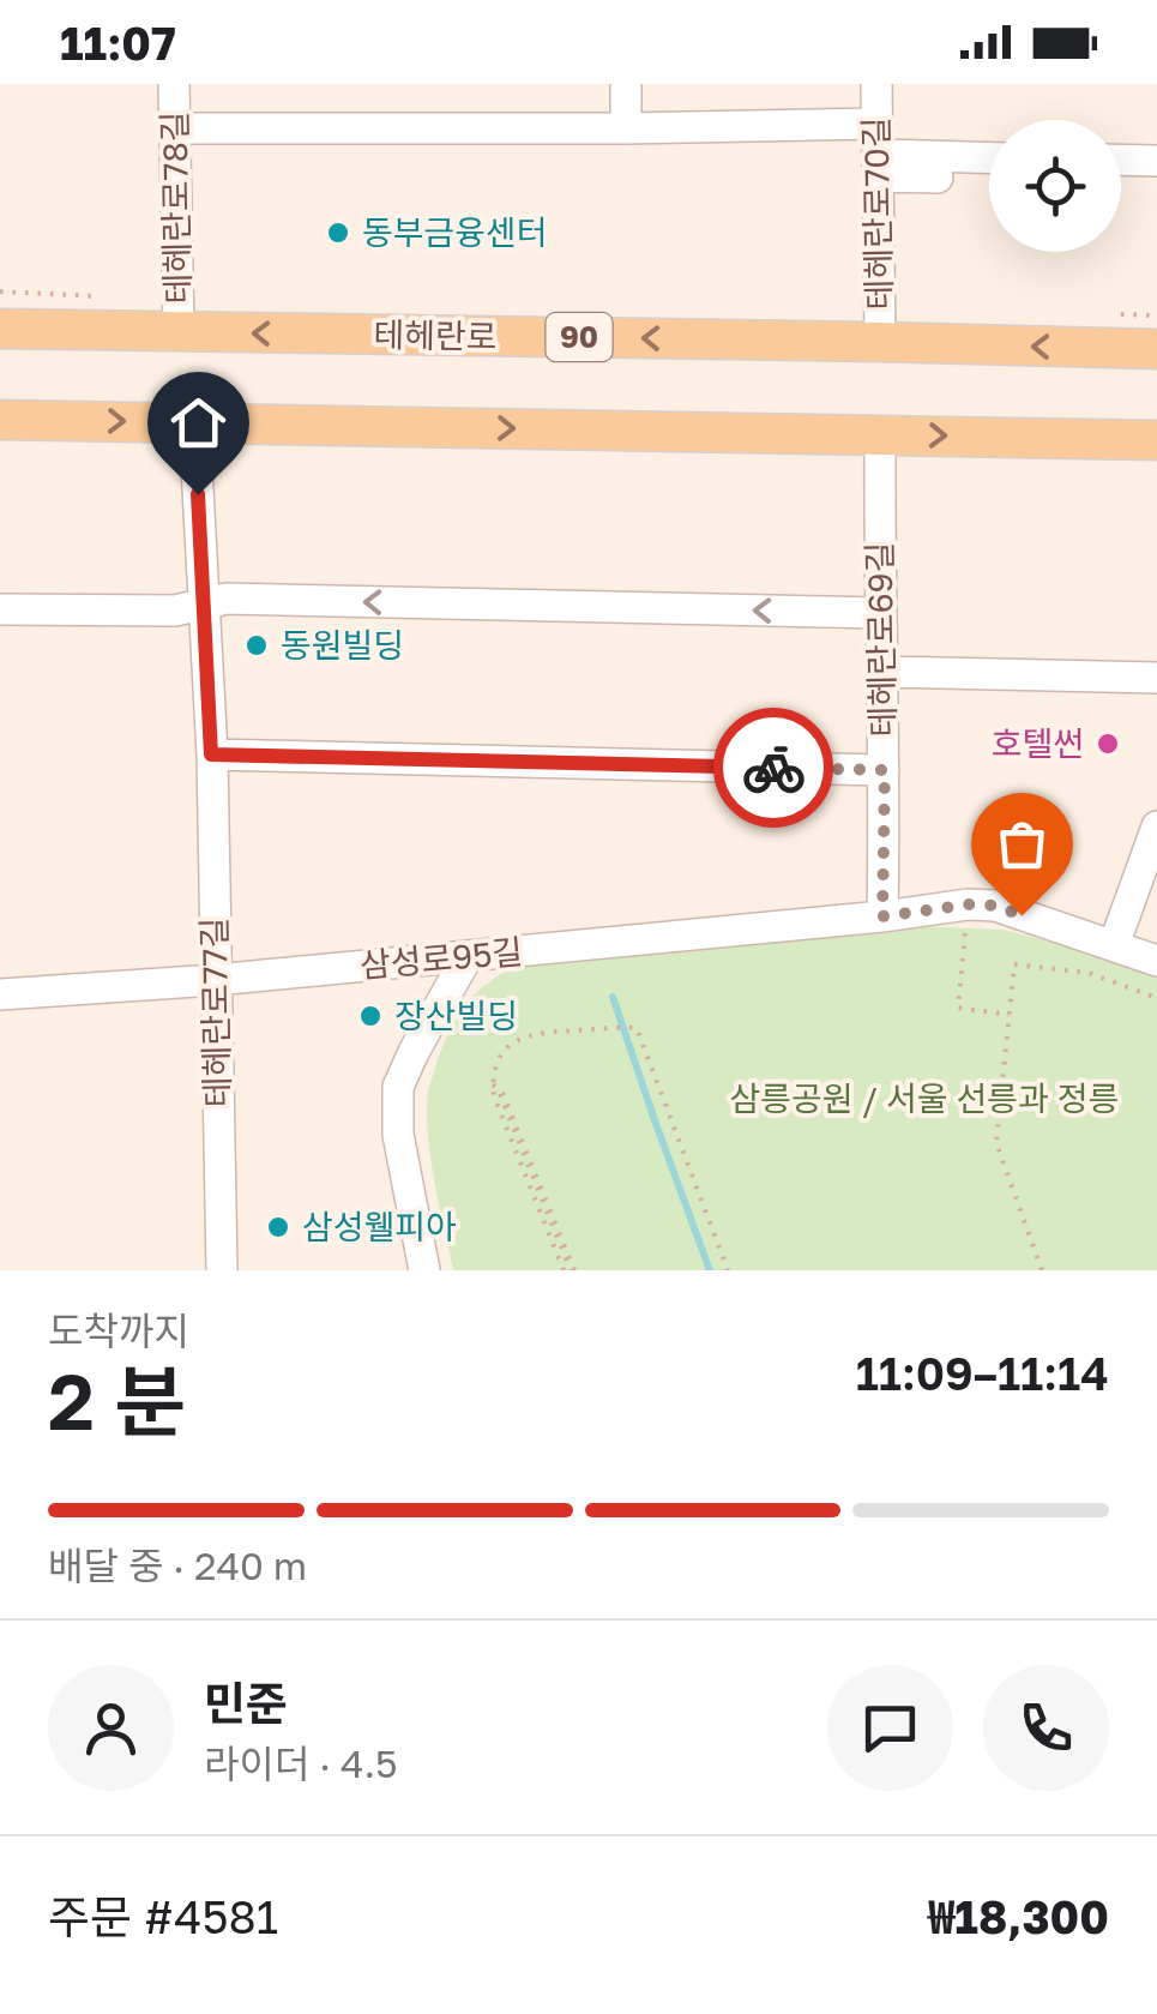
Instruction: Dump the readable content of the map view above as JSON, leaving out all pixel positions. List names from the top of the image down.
{
  "streets": {
    "main road": ["테헤란로", "90"],
    "street": [
      "테헤란로78길",
      "테헤란로70길",
      "테헤란로69길",
      "삼성로95길",
      "테헤란로77길"
    ]
  },
  "crossings": [
    ["테헤란로78길", "테헤란로"],
    ["테헤란로70길", "테헤란로"],
    ["테헤란로69길", "삼성로95길"],
    ["삼성로95길", "테헤란로77길"]
  ],
  "parks": ["삼릉공원 / 서울 선릉과 정릉"],
  "places": [
    "동부금융센터",
    "동원빌딩",
    "호텔썬",
    "장산빌딩",
    "삼성웰피아"
  ],
  "page": {
    "status": "11:07",
    "heading": ["2 분", "도착까지", "11:09–11:14"],
    "panel": [
      "민준",
      "라이더 · 4.5",
      "주문 #4581",
      "₩18,300"
    ],
    "bar": "배달 중 · 240 m"
  }
}
